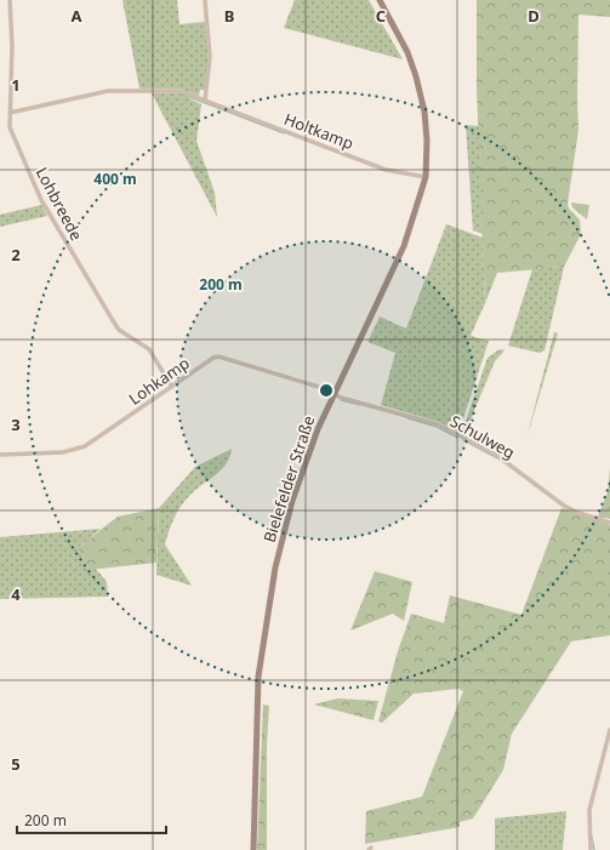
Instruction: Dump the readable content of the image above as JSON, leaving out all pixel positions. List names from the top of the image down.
{
  "streets": {
    "main road": ["Bielefelder Straße"],
    "street": [
      "Holtkamp",
      "Lohbreede",
      "Lohkamp",
      "Schulweg"
    ]
  },
  "crossings": [
    ["Holtkamp", "Lohbreede"],
    ["Holtkamp", "Bielefelder Straße"],
    ["Lohbreede", "Lohkamp"],
    ["Lohkamp", "Schulweg"],
    ["Lohkamp", "Bielefelder Straße"],
    ["Schulweg", "Bielefelder Straße"]
  ],
  "scale_bar": "200 m",
  "grid": {
    "columns": [
      "A",
      "B",
      "C",
      "D"
    ],
    "rows": [
      "1",
      "2",
      "3",
      "4",
      "5"
    ]
  },
  "rings": ["400 m", "200 m"]
}
